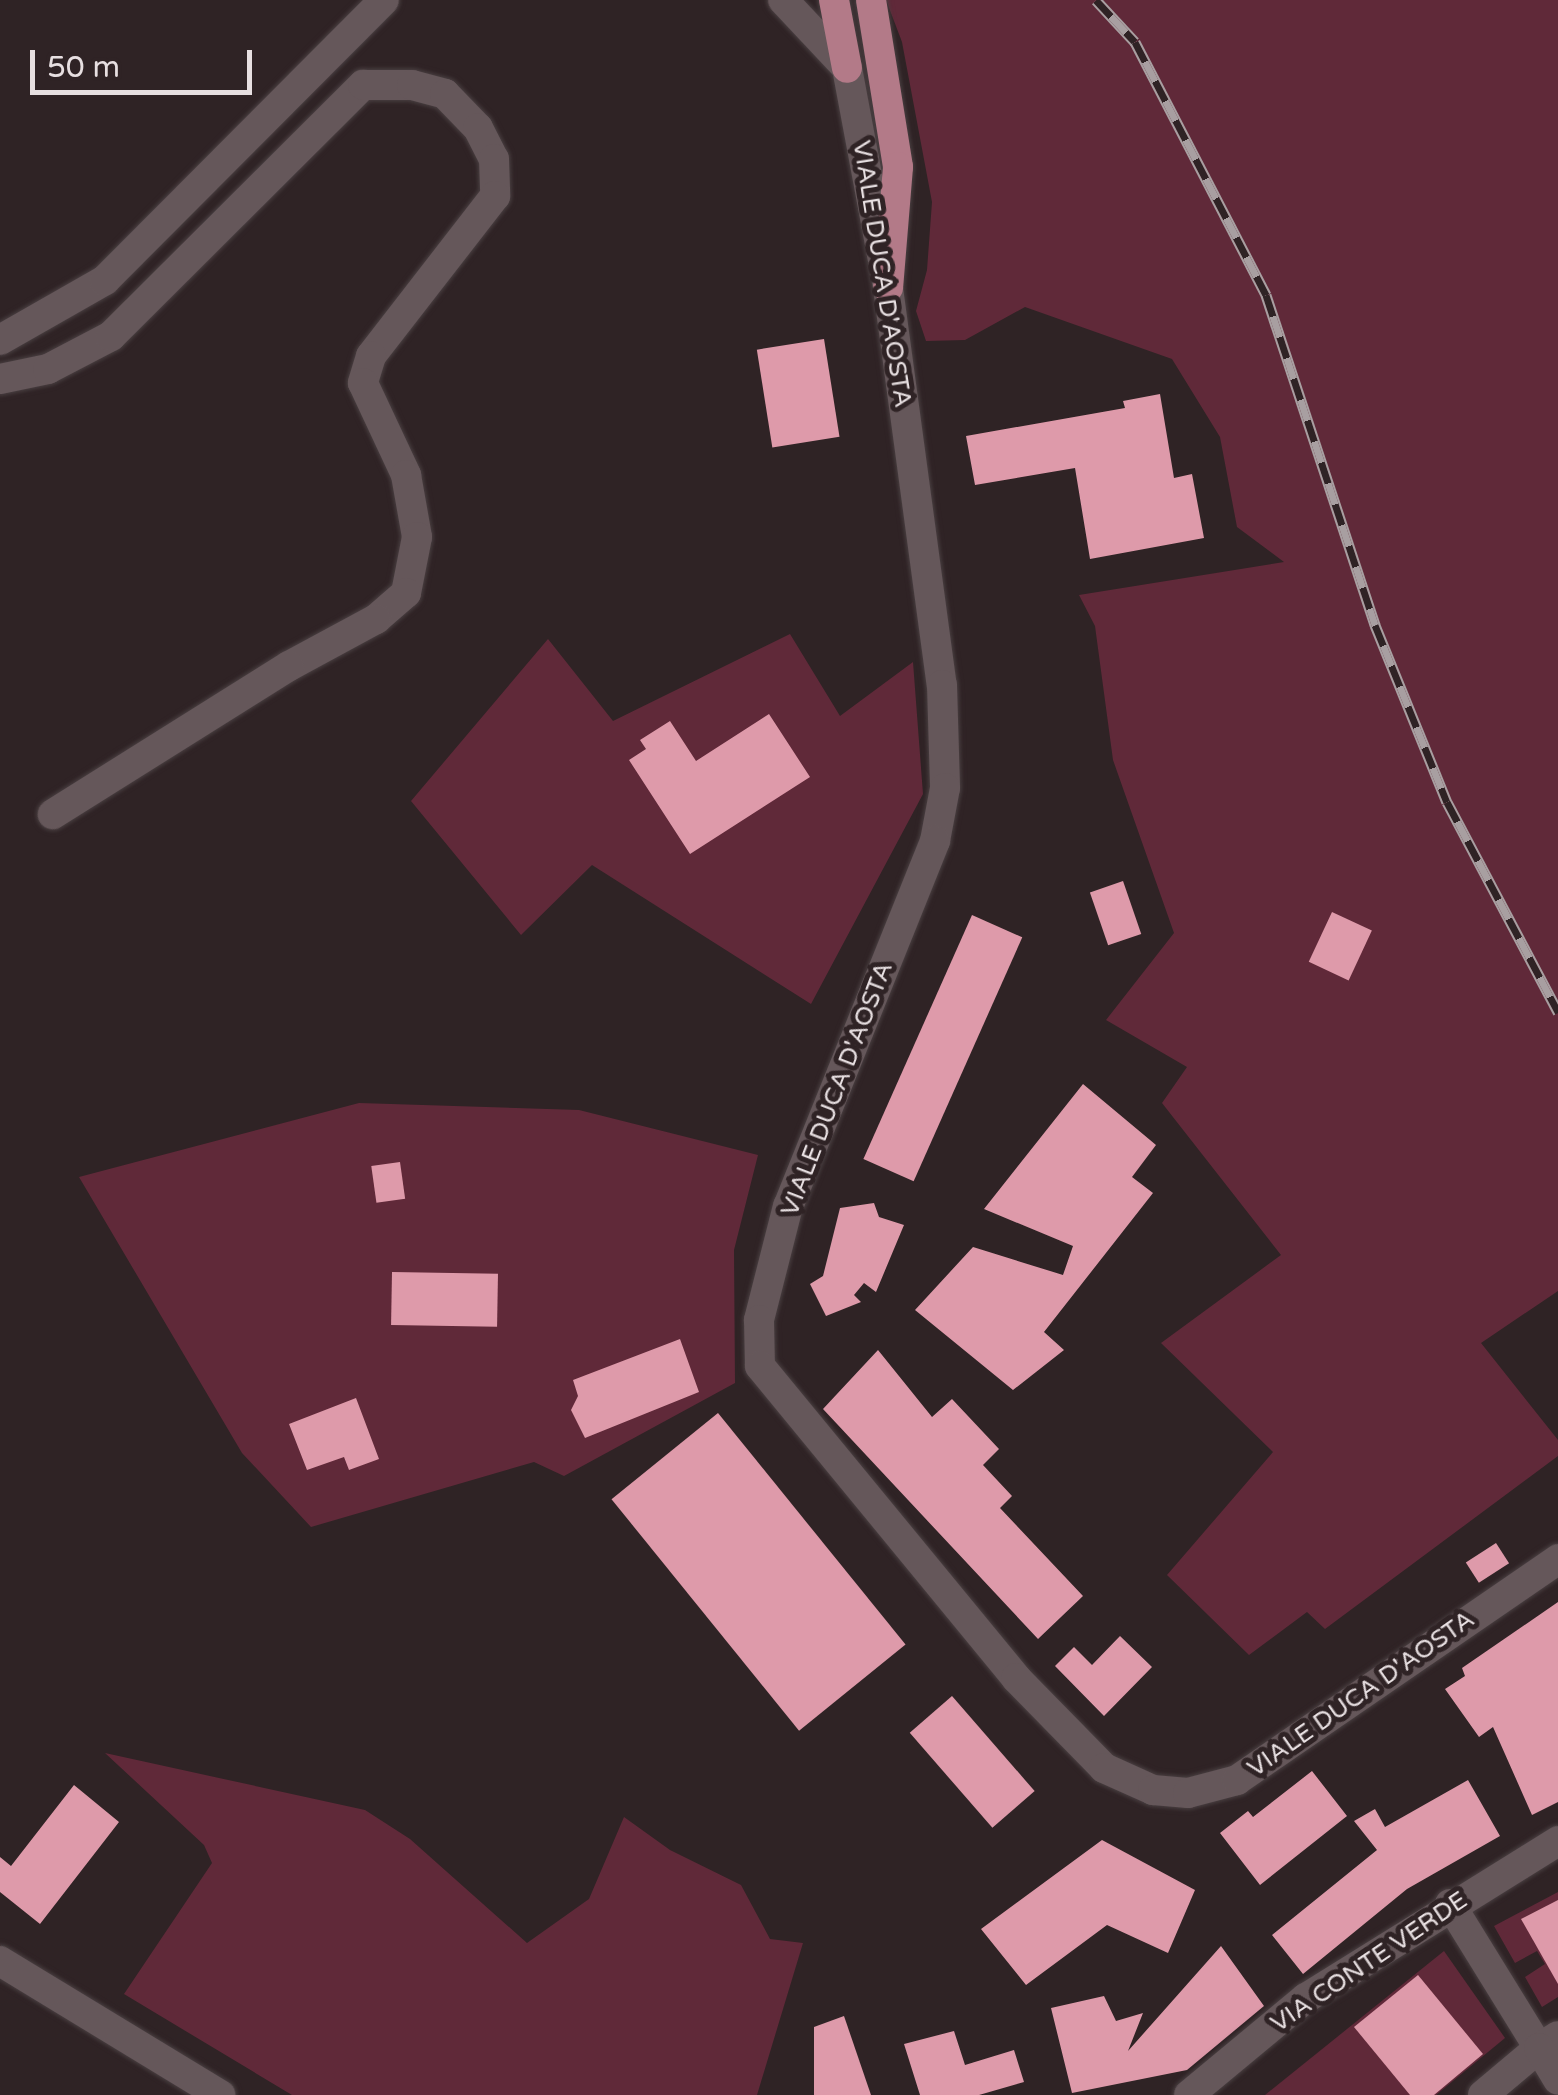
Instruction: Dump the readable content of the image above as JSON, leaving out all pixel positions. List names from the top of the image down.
{
  "streets": {
    "main road": ["VIALE DUCA D'AOSTA", "VIA CONTE VERDE"]
  },
  "scale_bar": "50 m"
}
